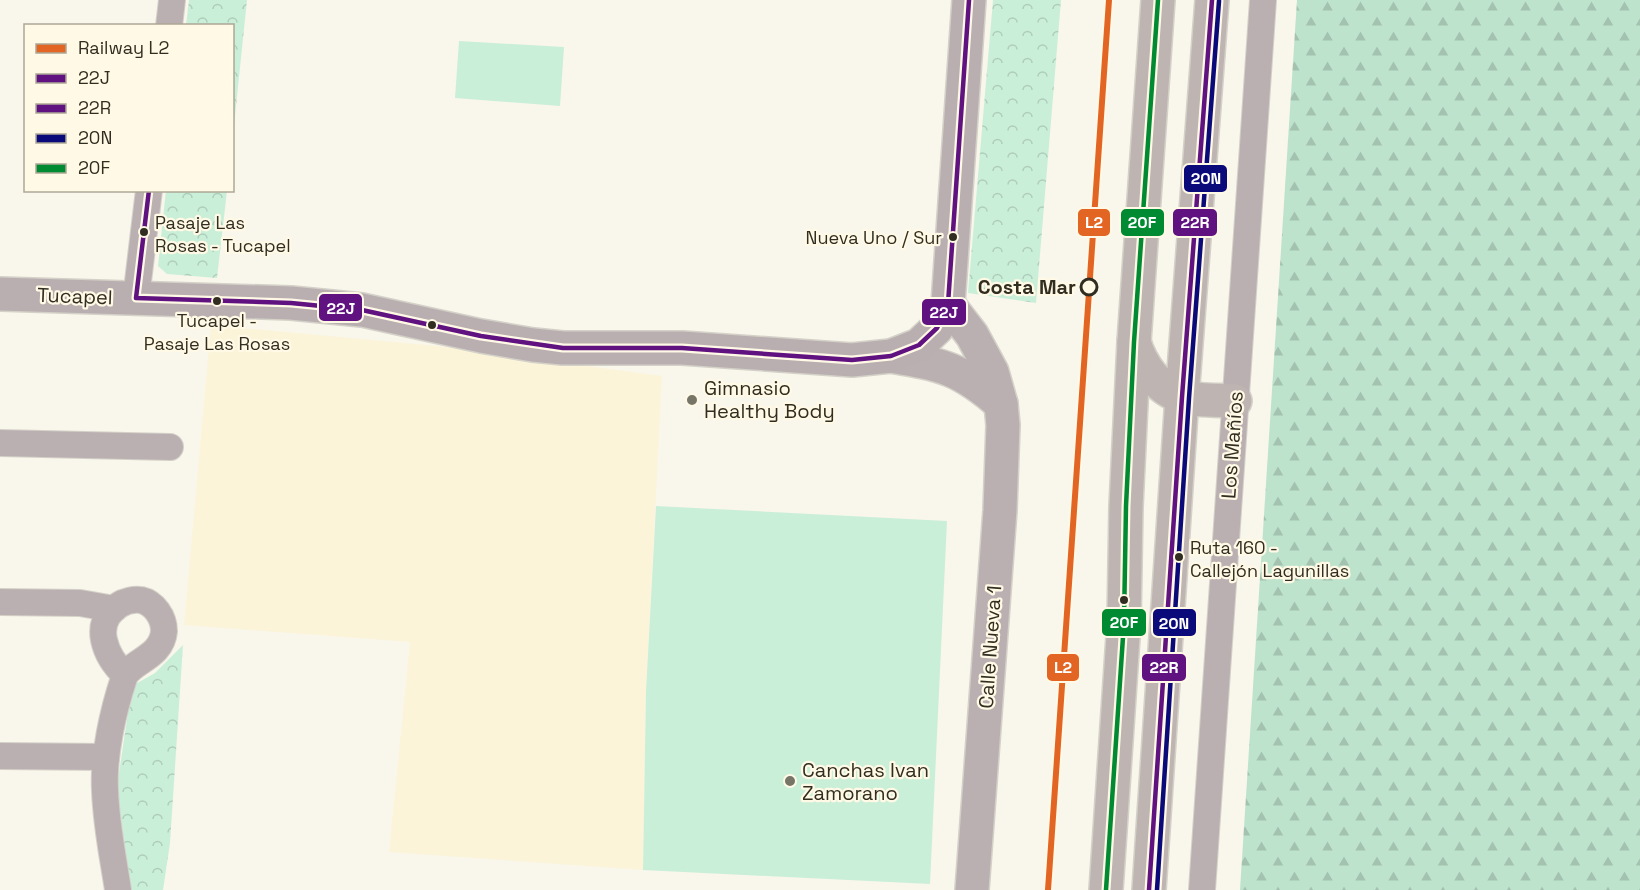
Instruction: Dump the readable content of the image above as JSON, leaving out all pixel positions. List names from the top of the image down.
{
  "streets": {
    "main road": ["Tucapel"],
    "street": ["Los Mañíos", "Calle Nueva 1"]
  },
  "crossings": [
    ["Tucapel", "Calle Nueva 1"]
  ],
  "places": [
    "Pasaje Las Rosas - Tucapel",
    "Nueva Uno / Sur",
    "Costa Mar",
    "Tucapel - Pasaje Las Rosas",
    "Gimnasio Healthy Body",
    "Ruta 160 - Callejón Lagunillas",
    "Canchas Ivan Zamorano"
  ],
  "lines": [
    "rail line L2",
    "transit line 22J",
    "transit line 22R",
    "transit line 20F",
    "transit line 20N"
  ],
  "legend": [
    "Railway L2",
    "22J",
    "22R",
    "20N",
    "20F"
  ]
}
